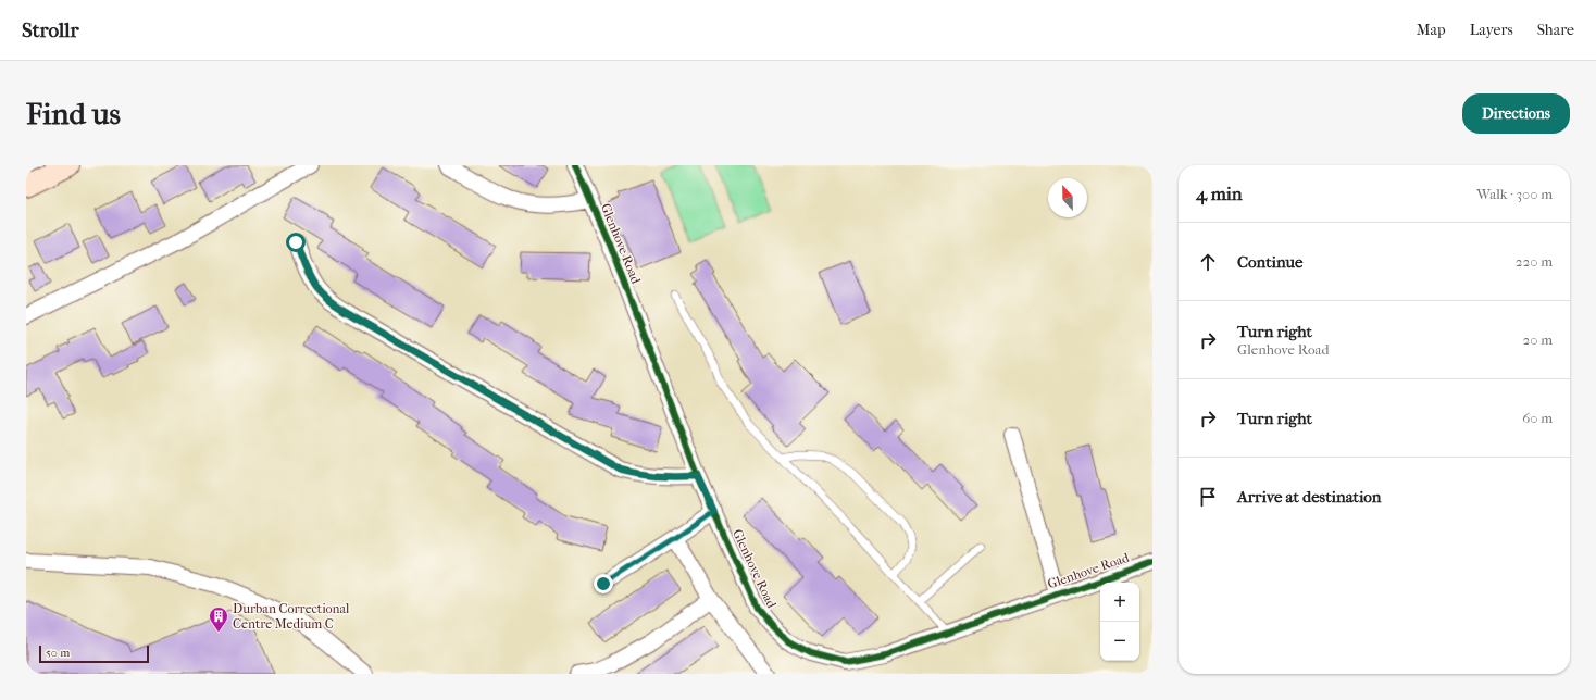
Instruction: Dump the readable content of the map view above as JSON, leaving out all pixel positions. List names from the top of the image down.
{
  "streets": {
    "street": ["Glenhove Road"]
  },
  "places": {
    "building": ["Durban Correctional Centre Medium C"]
  },
  "scale_bar": "50 m",
  "north": "top",
  "page": {
    "header": "Strollr",
    "nav": ["Map", "Layers", "Share"],
    "buttons": "Directions",
    "title": "Find us",
    "heading": ["4 min", "Walk · 300 m"],
    "list": [
      ["Continue", "220 m"],
      ["Turn right", "Glenhove Road", "20 m"],
      ["Turn right", "60 m"],
      "Arrive at destination"
    ],
    "map_buttons": ["+", "−"],
    "scale": "50 m"
  }
}
